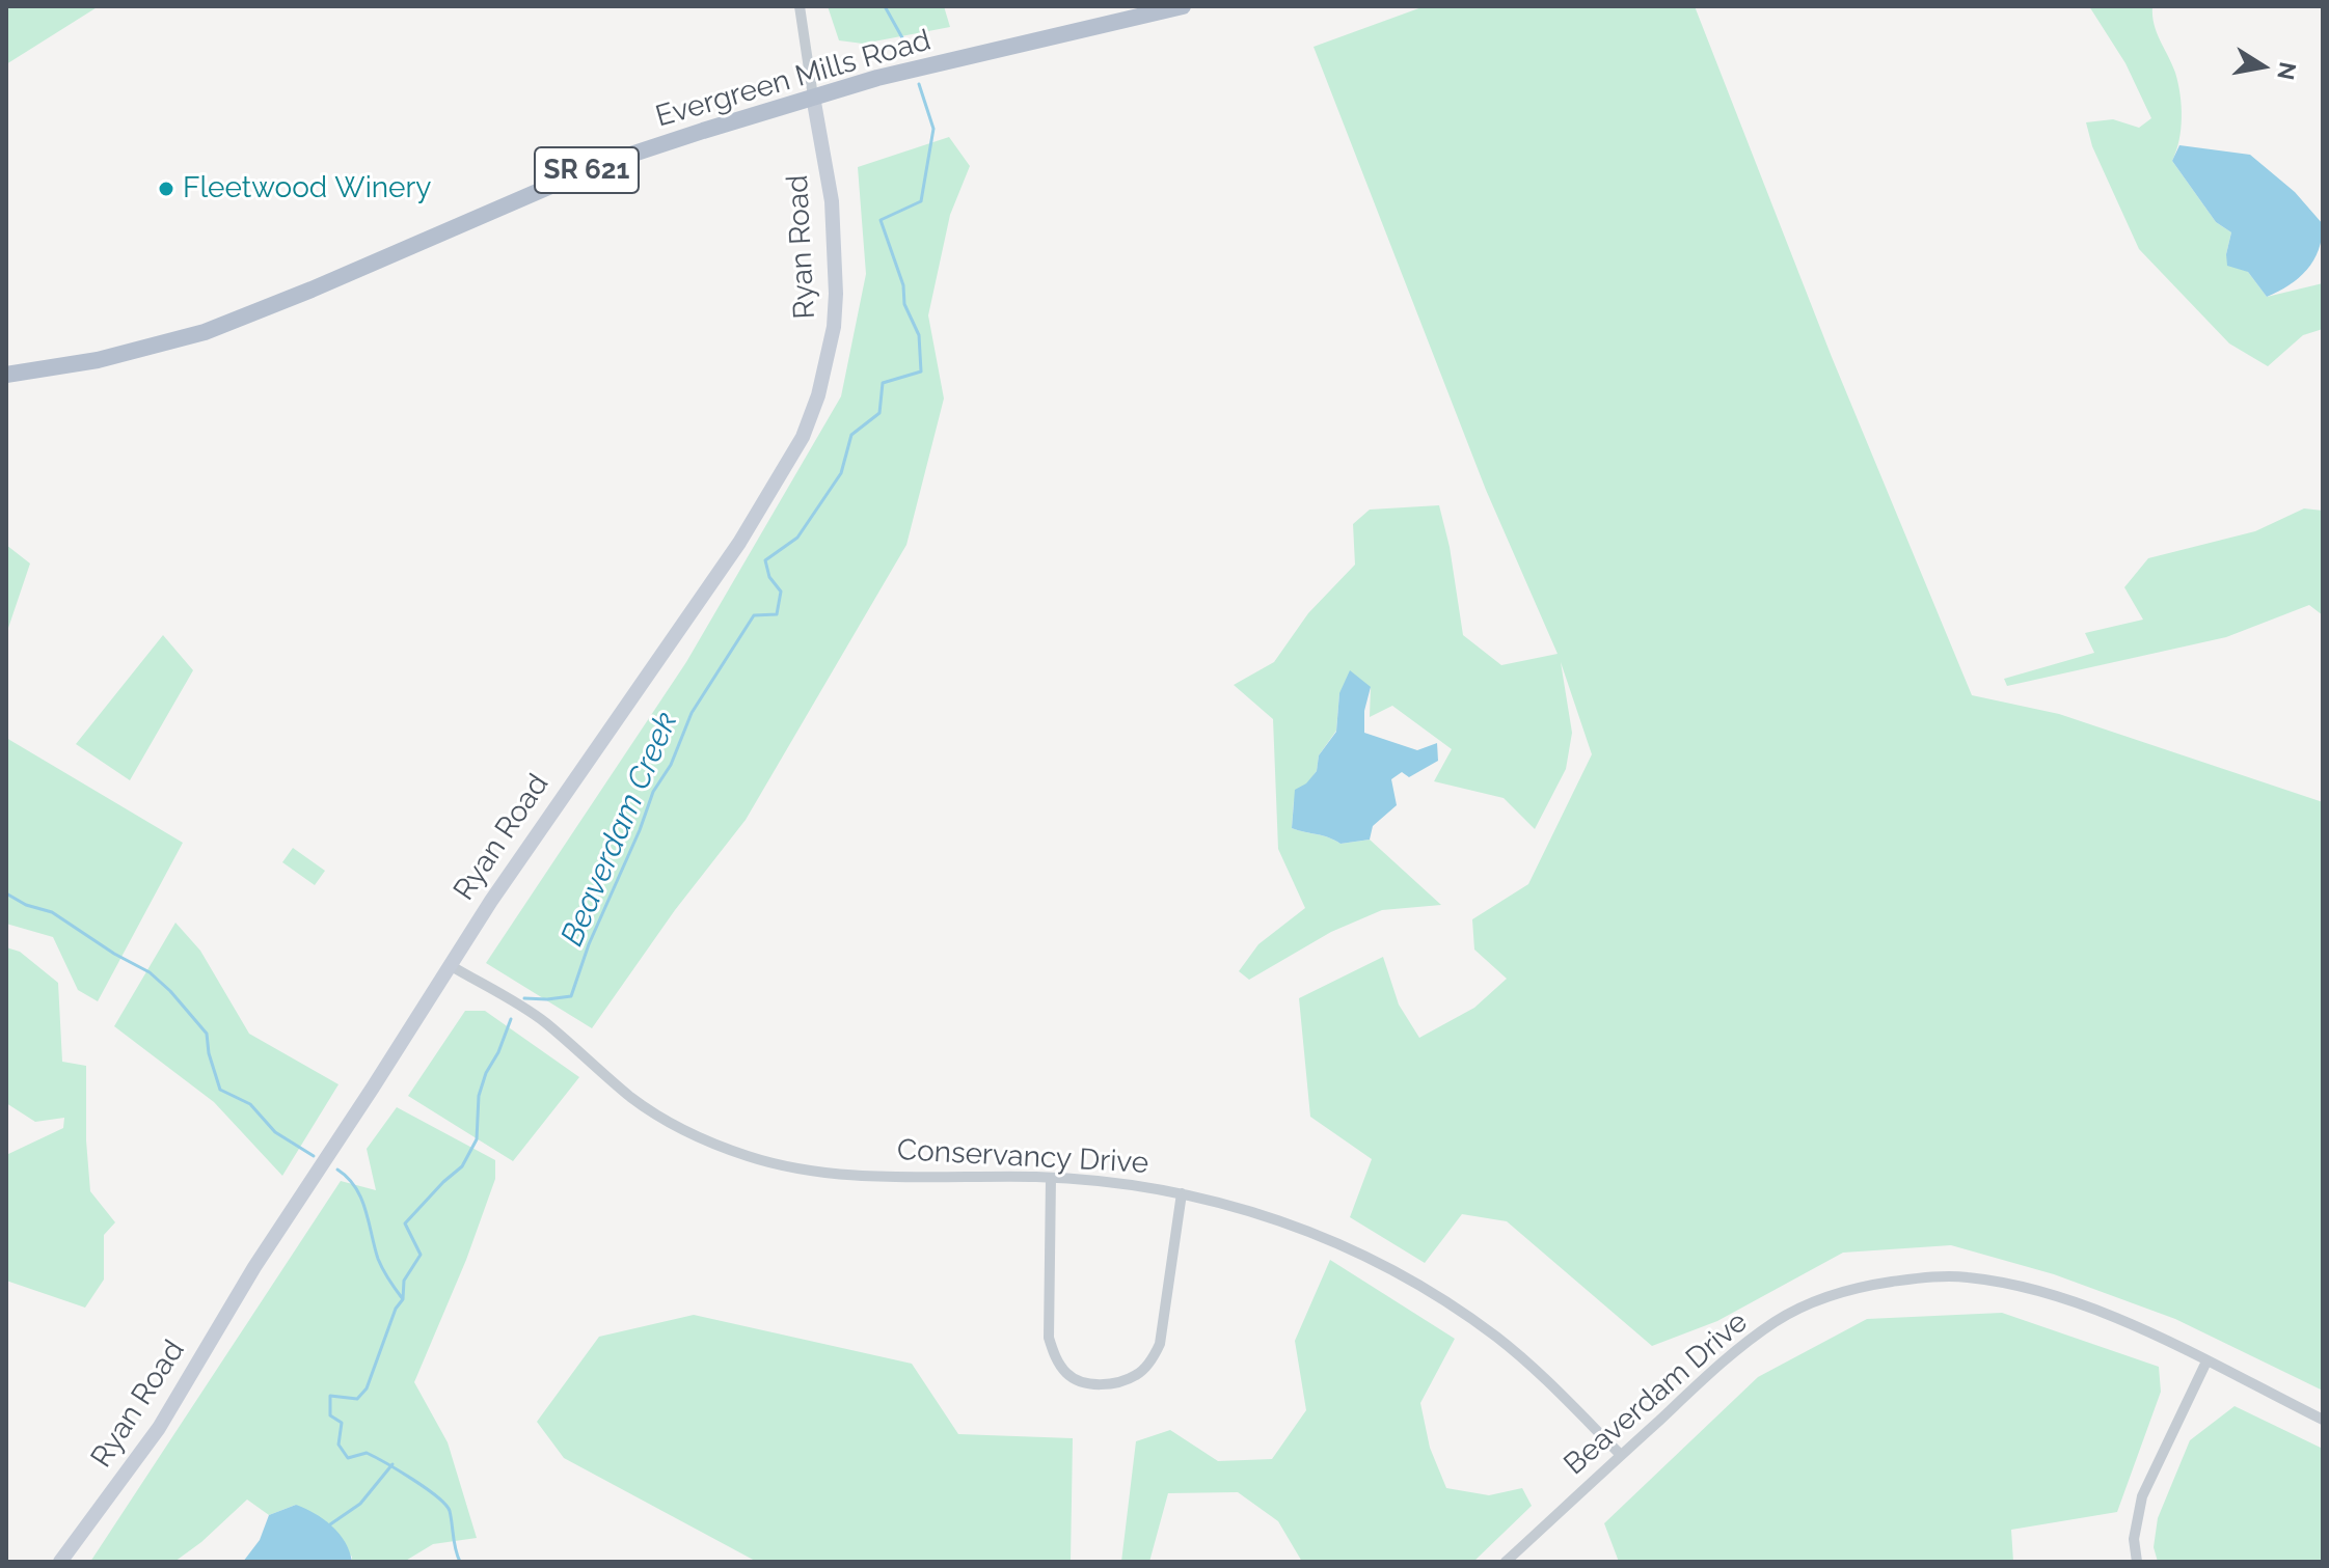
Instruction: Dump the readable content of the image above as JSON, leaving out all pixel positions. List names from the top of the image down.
{
  "streets": {
    "main road": ["Evergreen Mills Road", "SR 621", "Ryan Road"],
    "street": ["Conservancy Drive", "Beaverdam Drive"]
  },
  "crossings": [
    ["Evergreen Mills Road", "Ryan Road"],
    ["Ryan Road", "Conservancy Drive"],
    ["Conservancy Drive", "Beaverdam Drive"]
  ],
  "water": ["Beaverdam Creek"],
  "places": ["Fleetwood Winery"],
  "north": "right"
}
